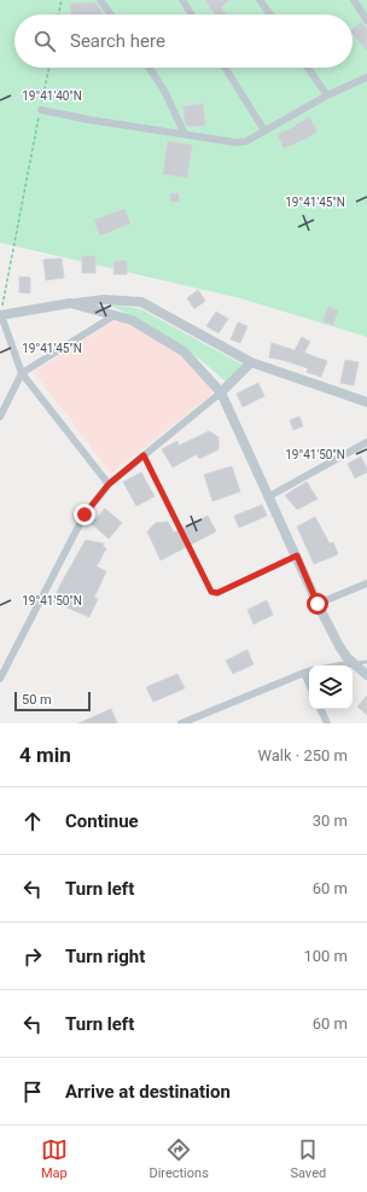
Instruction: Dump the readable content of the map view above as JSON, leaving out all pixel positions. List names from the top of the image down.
{
  "scale_bar": "50 m",
  "page": {
    "search": "Search here",
    "scale": "50 m",
    "heading": ["4 min", "Walk · 250 m"],
    "list": [
      ["Continue", "30 m"],
      ["Turn left", "60 m"],
      ["Turn right", "100 m"],
      ["Turn left", "60 m"],
      "Arrive at destination"
    ],
    "nav": ["Map", "Directions", "Saved"]
  },
  "coordinates": ["19°41'40\"N", "19°41'45\"N", "19°41'50\"N"]
}
